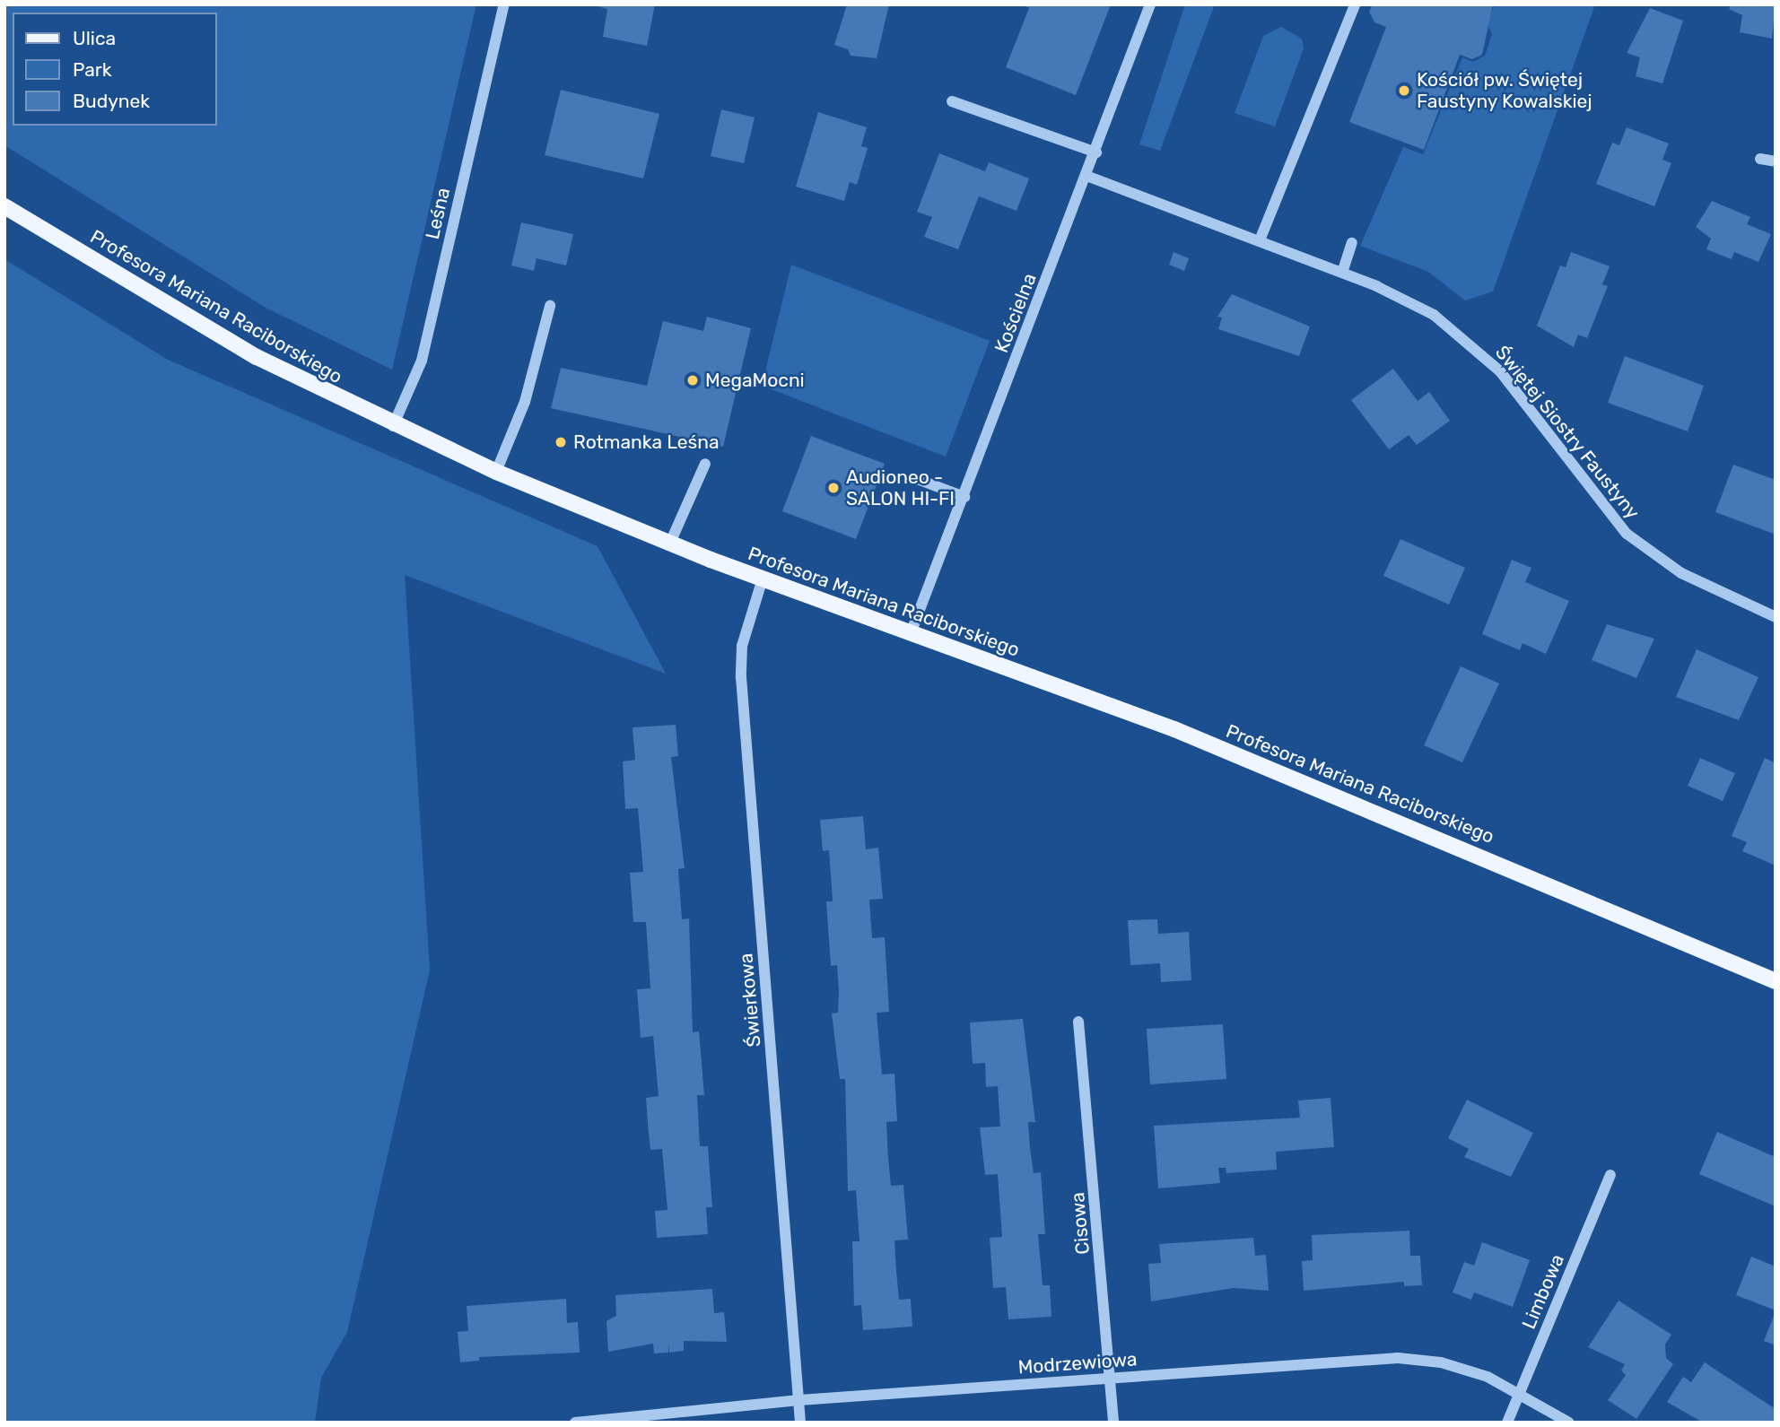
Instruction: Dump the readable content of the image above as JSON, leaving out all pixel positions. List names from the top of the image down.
{
  "streets": {
    "main road": ["Profesora Mariana Raciborskiego"],
    "street": [
      "Leśna",
      "Kościelna",
      "Świętej Siostry Faustyny",
      "Świerkowa",
      "Cisowa",
      "Limbowa",
      "Modrzewiowa"
    ]
  },
  "crossings": [
    ["Leśna", "Profesora Mariana Raciborskiego"],
    ["Profesora Mariana Raciborskiego", "Kościelna"],
    ["Profesora Mariana Raciborskiego", "Świerkowa"],
    ["Kościelna", "Świętej Siostry Faustyny"],
    ["Świerkowa", "Modrzewiowa"],
    ["Cisowa", "Modrzewiowa"],
    ["Limbowa", "Modrzewiowa"]
  ],
  "places": [
    "Kościół pw. Świętej Faustyny Kowalskiej",
    "MegaMocni",
    "Rotmanka Leśna",
    "Audioneo - SALON HI-FI"
  ],
  "legend": ["Ulica", "Park", "Budynek"]
}
